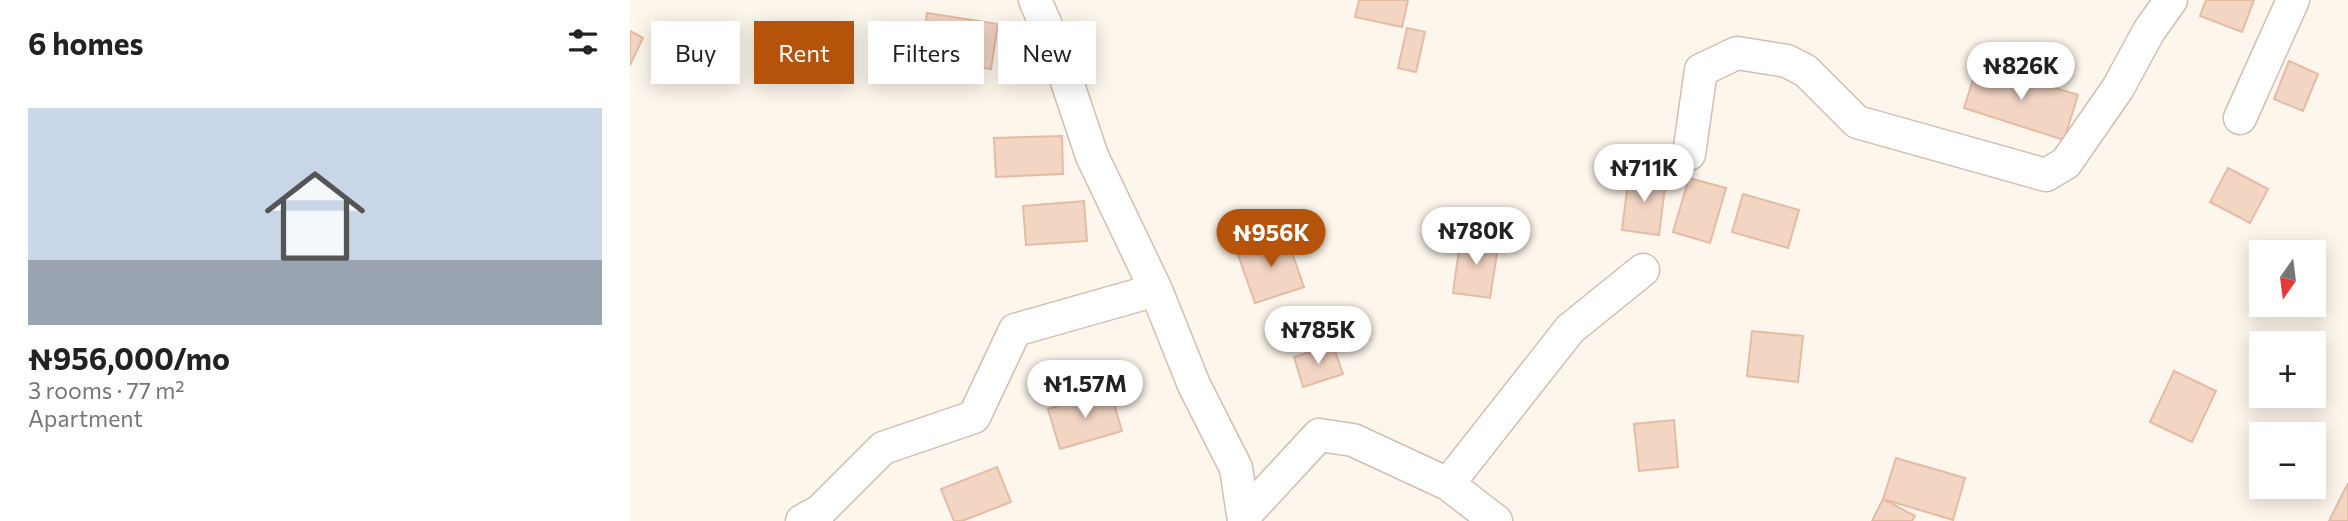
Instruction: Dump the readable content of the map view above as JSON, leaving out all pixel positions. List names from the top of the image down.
{
  "north": "bottom",
  "page": {
    "heading": "6 homes",
    "chip": [
      "Buy",
      "Rent",
      "Filters",
      "New"
    ],
    "price": [
      "₦826K",
      "₦711K",
      "₦780K",
      "₦956K",
      "₦785K",
      "₦1.57M"
    ],
    "list": [
      {
        "name": "₦956,000/mo",
        "note": "3 rooms · 77 m² · Apartment"
      }
    ],
    "map_buttons": ["+", "−"]
  }
}
